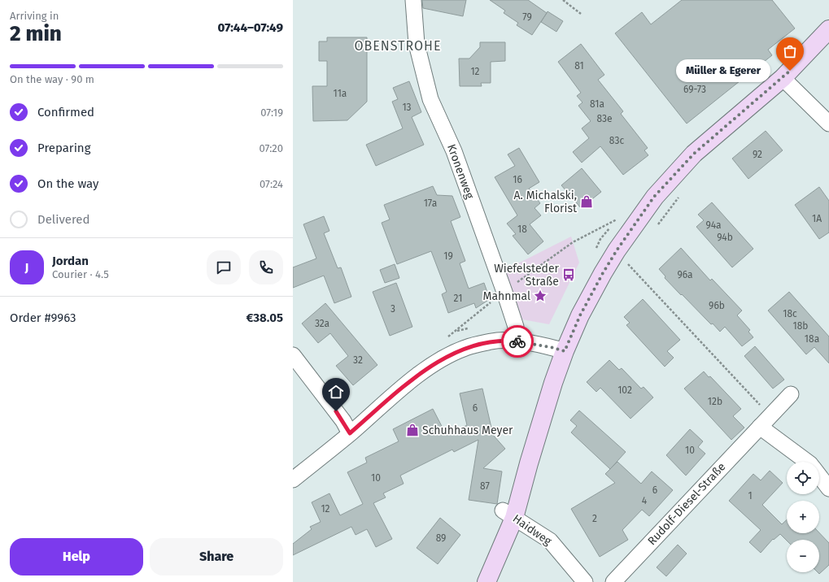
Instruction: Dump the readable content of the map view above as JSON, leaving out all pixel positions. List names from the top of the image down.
{
  "streets": {
    "street": ["Kronenweg", "Rudolf-Diesel-Straße", "Haidweg"]
  },
  "districts": ["OBENSTROHE"],
  "places": {
    "other": ["Müller & Egerer"],
    "shop": ["A. Michalski, Florist", "Schuhhaus Meyer"],
    "bus stop": ["Wiefelsteder Straße"],
    "place": ["Mahnmal"]
  },
  "house_numbers": [
    "79",
    "81",
    "12",
    "69-73",
    "11a",
    "81a",
    "13",
    "83e",
    "83c",
    "92",
    "16",
    "17a",
    "1A",
    "94a",
    "18",
    "94b",
    "19",
    "96a",
    "21",
    "96b",
    "3",
    "18c",
    "32a",
    "18b",
    "18a",
    "32",
    "102",
    "12b",
    "6",
    "10",
    "10",
    "87",
    "6",
    "1",
    "4",
    "12",
    "2",
    "89"
  ],
  "page": {
    "heading": ["2 min", "Arriving in", "07:44–07:49"],
    "panel": [
      "Jordan",
      "Courier · 4.5",
      "Order #9963",
      "€38.05"
    ],
    "bar": "On the way · 90 m",
    "bubble": "Müller & Egerer",
    "list": [
      ["Confirmed", "07:19"],
      ["Preparing", "07:20"],
      ["On the way", "07:24"],
      "Delivered"
    ],
    "round": "J",
    "map_buttons": ["+", "−"],
    "buttons": ["Help", "Share"]
  }
}
